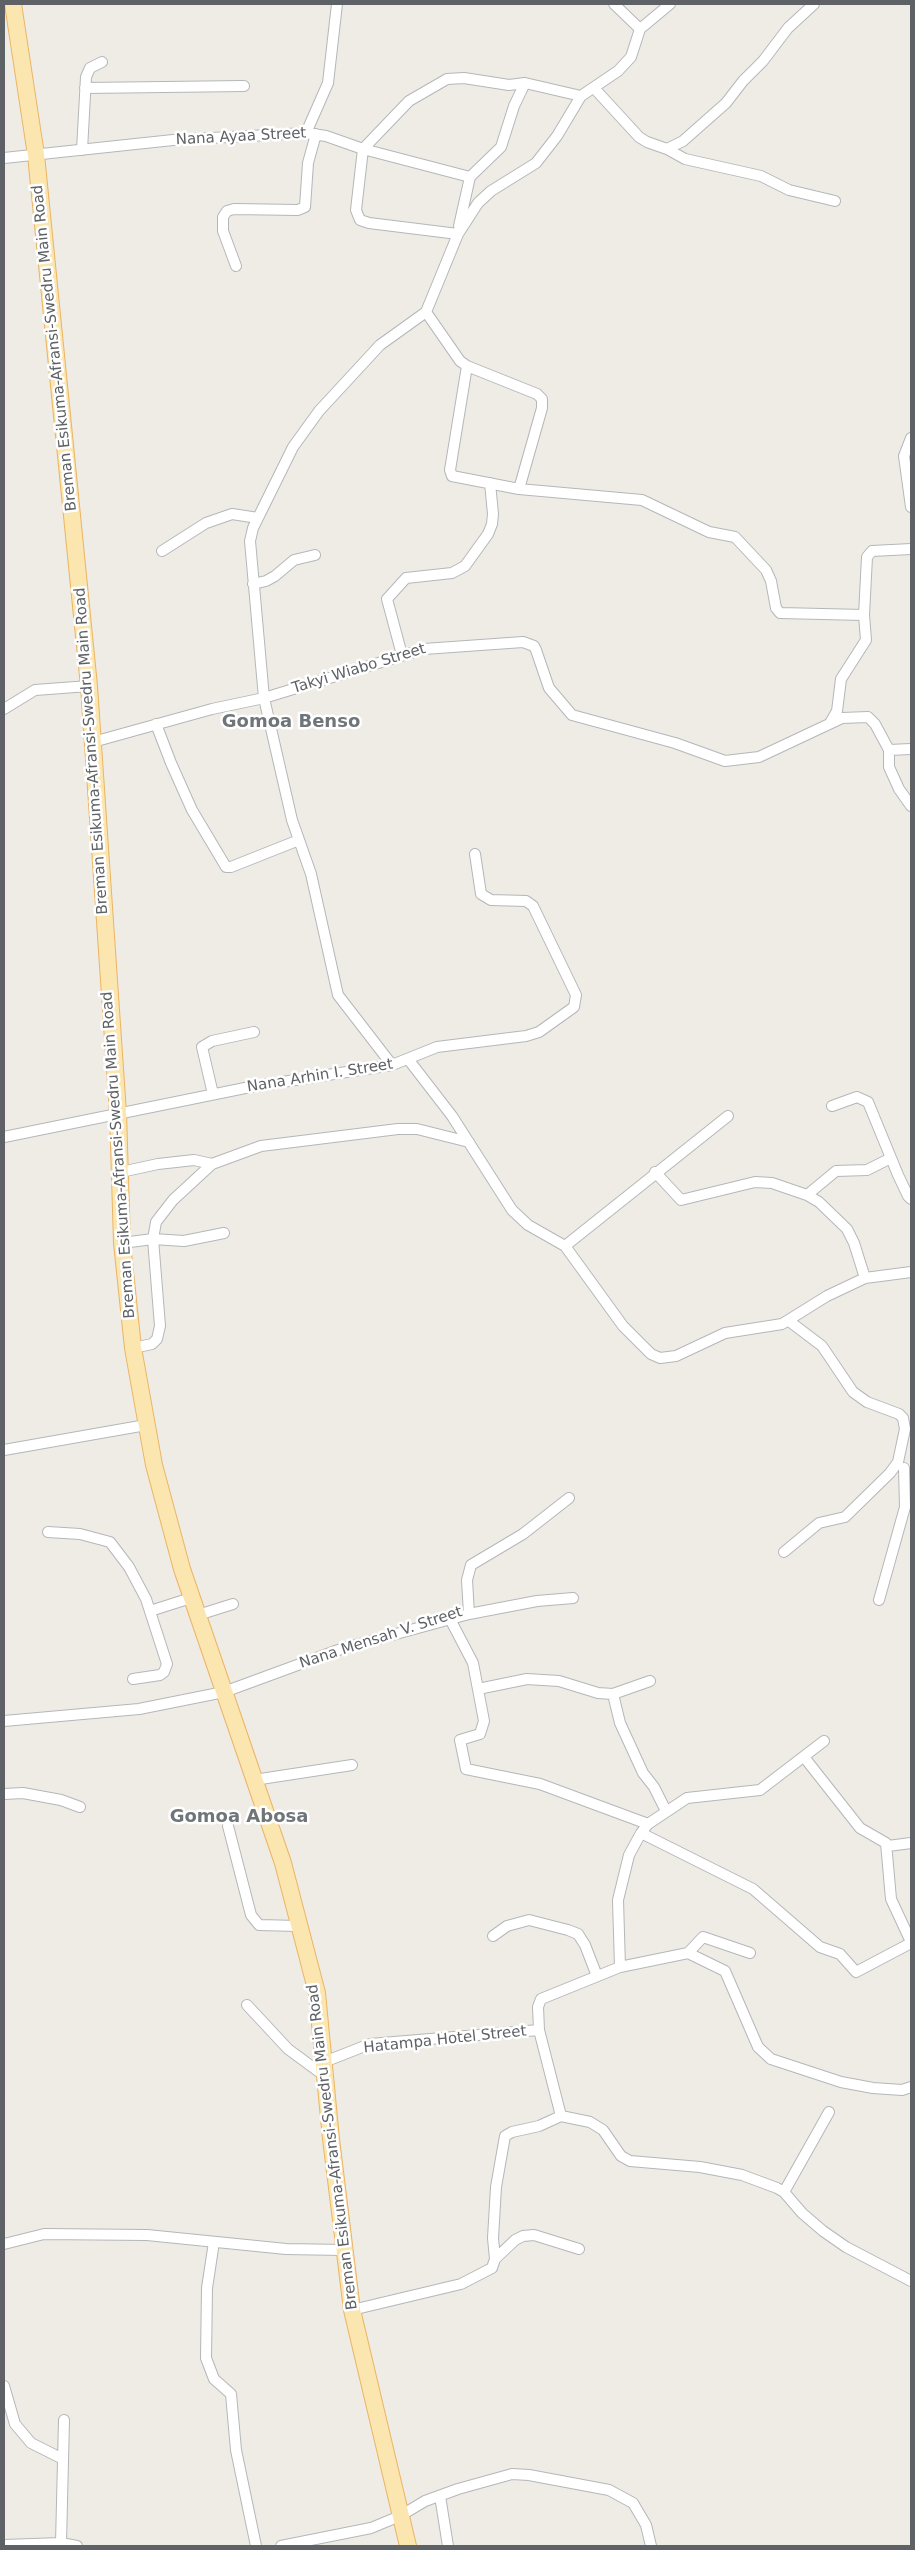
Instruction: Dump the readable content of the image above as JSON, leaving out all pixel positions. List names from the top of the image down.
{
  "streets": {
    "main road": ["Breman Esikuma-Afransi-Swedru Main Road"],
    "street": [
      "Nana Ayaa Street",
      "Takyi Wiabo Street",
      "Nana Arhin I. Street",
      "Nana Mensah V. Street",
      "Hatampa Hotel Street"
    ]
  },
  "crossings": [
    ["Nana Ayaa Street", "Breman Esikuma-Afransi-Swedru Main Road"],
    ["Breman Esikuma-Afransi-Swedru Main Road", "Takyi Wiabo Street"],
    ["Breman Esikuma-Afransi-Swedru Main Road", "Nana Arhin I. Street"],
    ["Breman Esikuma-Afransi-Swedru Main Road", "Nana Mensah V. Street"],
    ["Breman Esikuma-Afransi-Swedru Main Road", "Hatampa Hotel Street"]
  ],
  "districts": ["Gomoa Benso", "Gomoa Abosa"]
}
